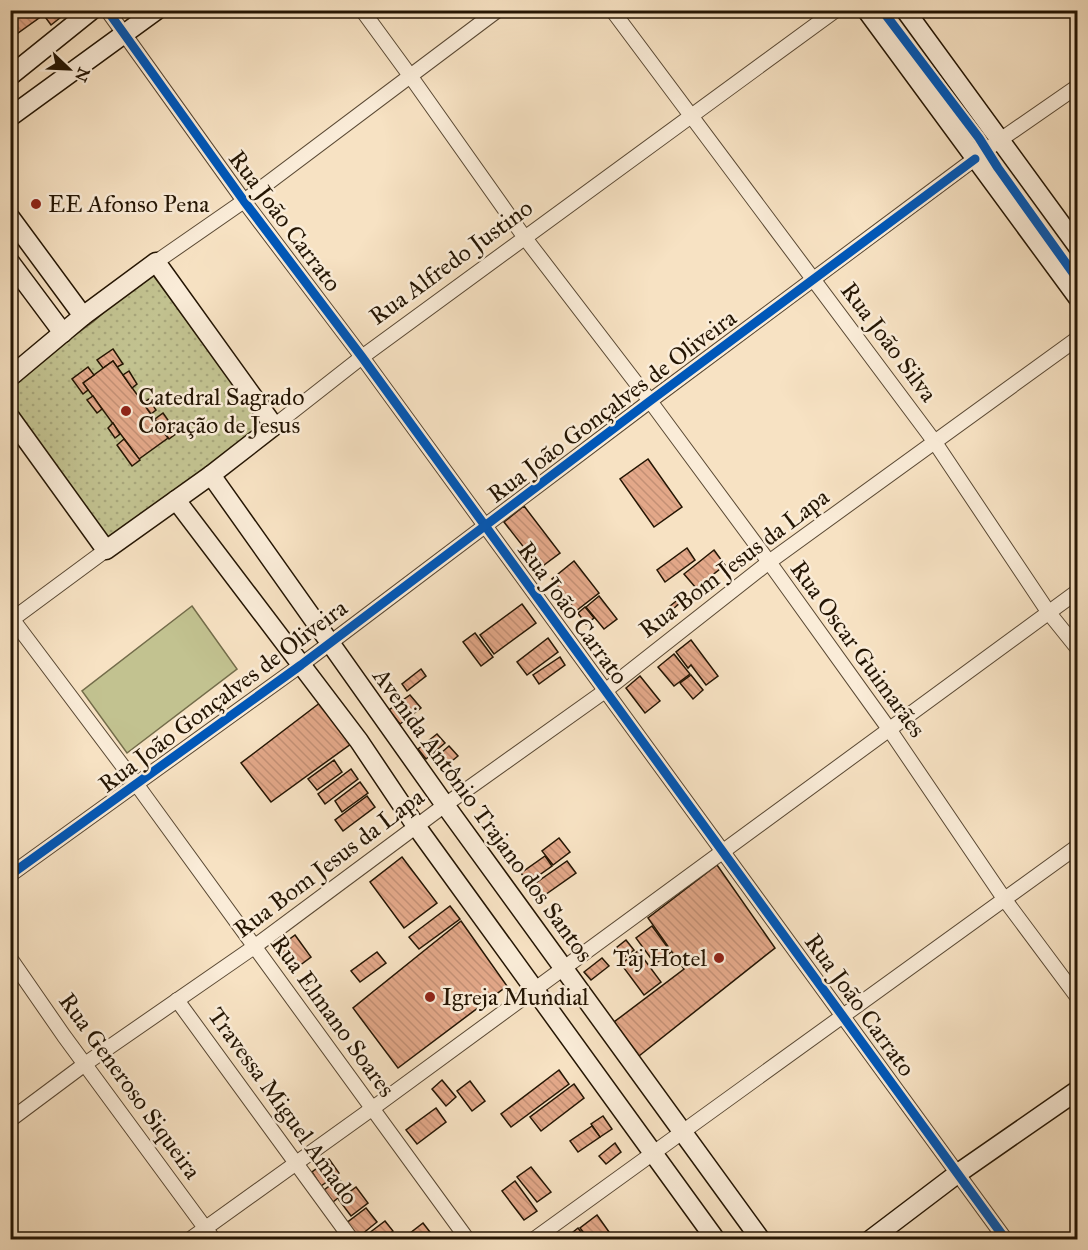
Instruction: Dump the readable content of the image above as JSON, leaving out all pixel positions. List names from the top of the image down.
{
  "streets": {
    "main road": ["Rua Alfredo Justino", "Avenida Antônio Trajano dos Santos"],
    "street": [
      "Rua João Carrato",
      "Rua João Silva",
      "Rua João Gonçalves de Oliveira",
      "Rua Bom Jesus da Lapa",
      "Rua Oscar Guimarães",
      "Rua Elmano Soares",
      "Rua Generoso Siqueira",
      "Travessa Miguel Amado"
    ]
  },
  "crossings": [
    ["Rua João Carrato", "Rua Alfredo Justino"],
    ["Rua João Carrato", "Rua João Gonçalves de Oliveira"],
    ["Rua João Carrato", "Rua Bom Jesus da Lapa"],
    ["Rua Alfredo Justino", "Rua João Silva"],
    ["Rua Alfredo Justino", "Rua Oscar Guimarães"],
    ["Rua Alfredo Justino", "Avenida Antônio Trajano dos Santos"],
    ["Rua Alfredo Justino", "Rua Elmano Soares"],
    ["Rua João Silva", "Rua João Gonçalves de Oliveira"],
    ["Rua João Silva", "Rua Bom Jesus da Lapa"],
    ["Rua João Gonçalves de Oliveira", "Rua Oscar Guimarães"],
    ["Rua João Gonçalves de Oliveira", "Avenida Antônio Trajano dos Santos"],
    ["Rua João Gonçalves de Oliveira", "Rua Elmano Soares"],
    ["Rua Bom Jesus da Lapa", "Rua Oscar Guimarães"],
    ["Rua Bom Jesus da Lapa", "Avenida Antônio Trajano dos Santos"],
    ["Rua Bom Jesus da Lapa", "Rua Elmano Soares"],
    ["Rua Bom Jesus da Lapa", "Rua Generoso Siqueira"],
    ["Rua Bom Jesus da Lapa", "Travessa Miguel Amado"]
  ],
  "places": [
    "EE Afonso Pena",
    "Catedral Sagrado Coração de Jesus",
    "Taj Hotel",
    "Igreja Mundial"
  ],
  "north": "bottom right"
}
